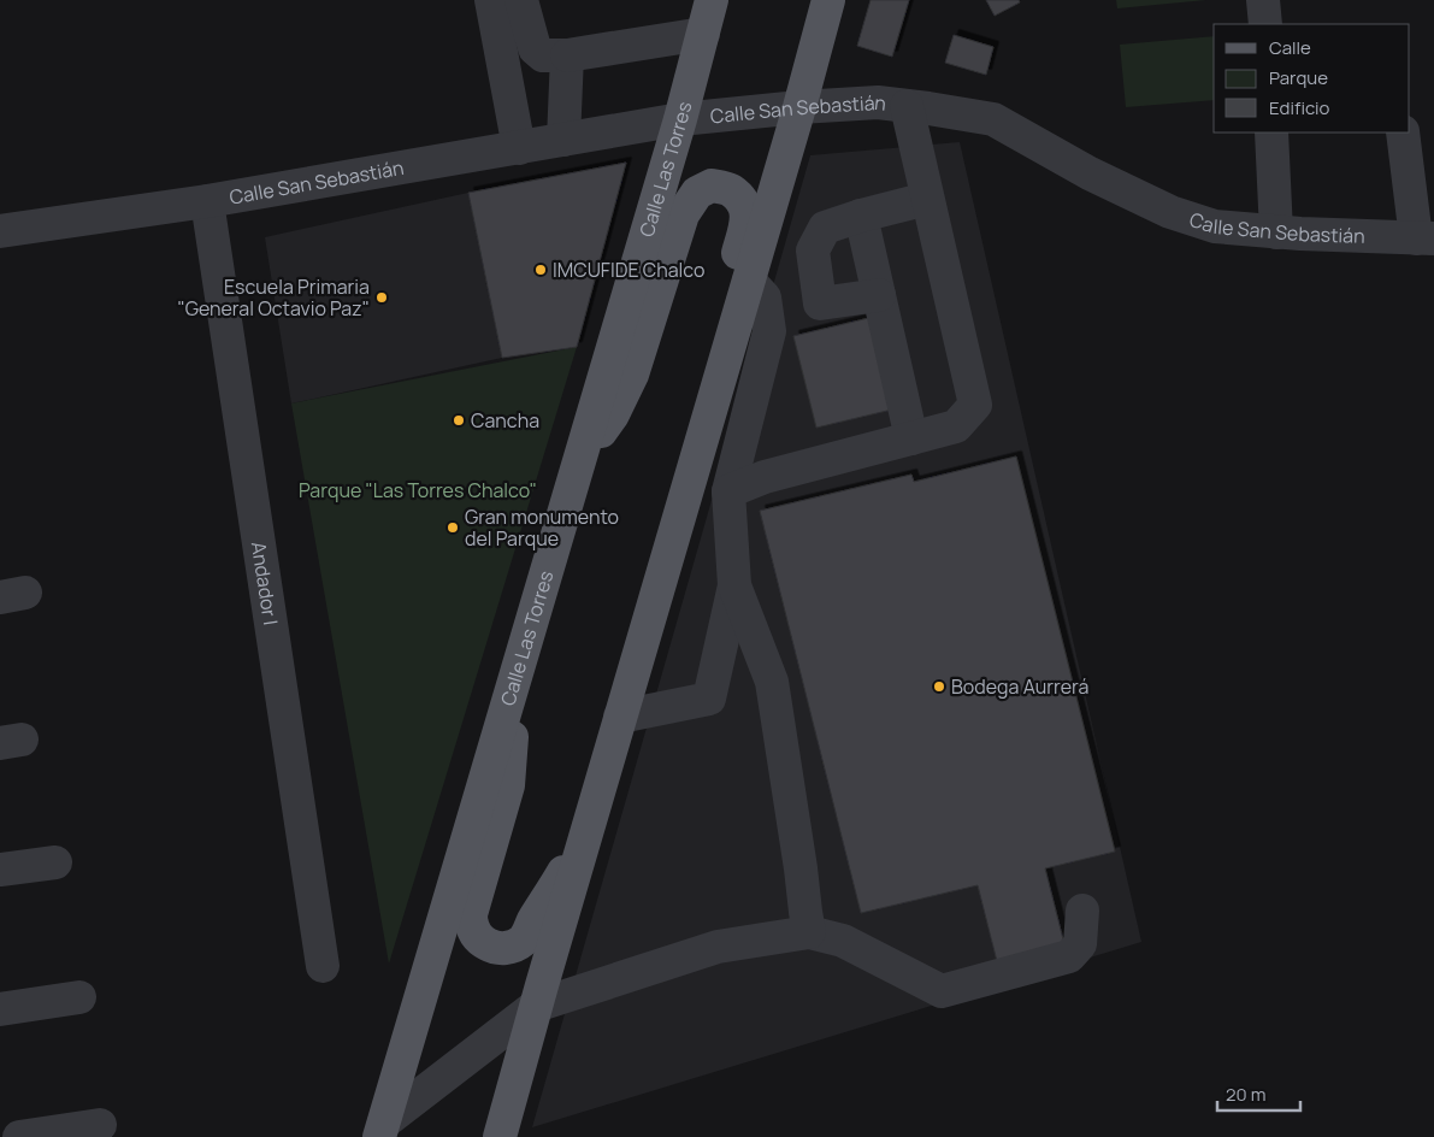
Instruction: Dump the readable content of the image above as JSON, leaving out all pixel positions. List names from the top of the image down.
{
  "streets": {
    "main road": ["Calle Las Torres"],
    "street": ["Calle San Sebastián", "Andador I"]
  },
  "crossings": [
    ["Calle San Sebastián", "Calle Las Torres"],
    ["Calle San Sebastián", "Andador I"]
  ],
  "parks": ["Parque \"Las Torres Chalco\""],
  "places": [
    "IMCUFIDE Chalco",
    "Escuela Primaria \"General Octavio Paz\"",
    "Cancha",
    "Gran monumento del Parque",
    "Bodega Aurrerá"
  ],
  "legend": ["Calle", "Parque", "Edificio"],
  "scale_bar": "20 m"
}
